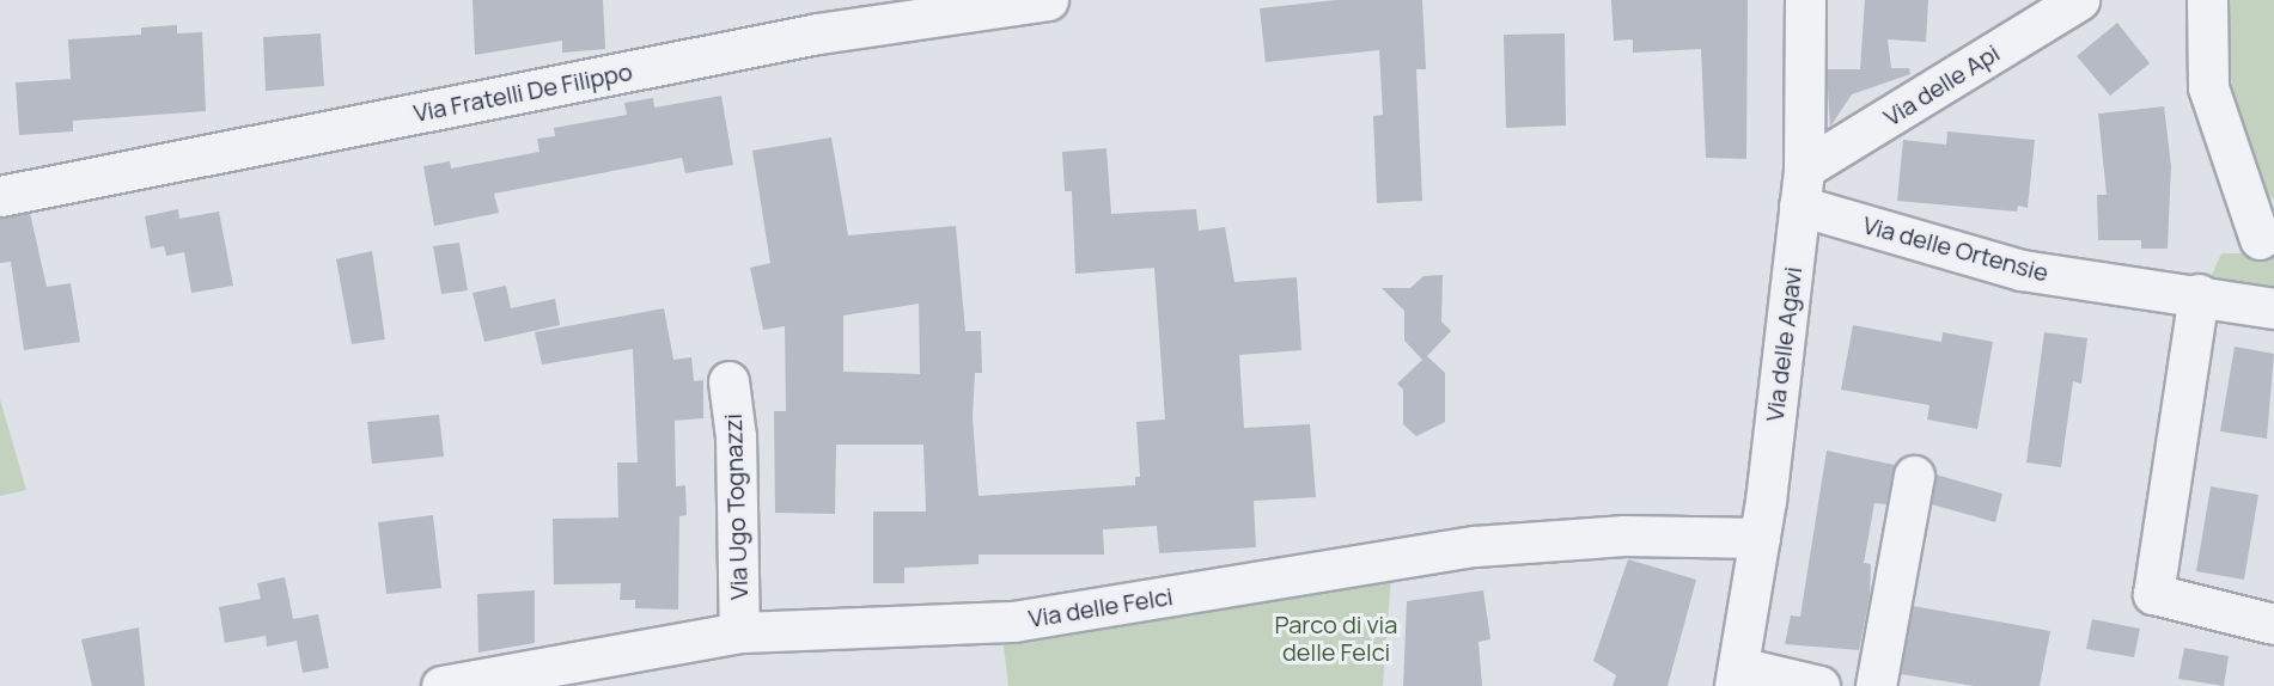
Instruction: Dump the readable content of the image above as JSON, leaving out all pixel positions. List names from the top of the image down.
{
  "streets": {
    "street": [
      "Via delle Api",
      "Via Fratelli De Filippo",
      "Via delle Ortensie",
      "Via delle Agavi",
      "Via Ugo Tognazzi",
      "Via delle Felci"
    ]
  },
  "crossings": [
    ["Via delle Api", "Via delle Ortensie"],
    ["Via delle Api", "Via delle Agavi"],
    ["Via delle Ortensie", "Via delle Agavi"],
    ["Via delle Agavi", "Via delle Felci"],
    ["Via Ugo Tognazzi", "Via delle Felci"]
  ],
  "parks": ["Parco di via delle Felci"]
}
